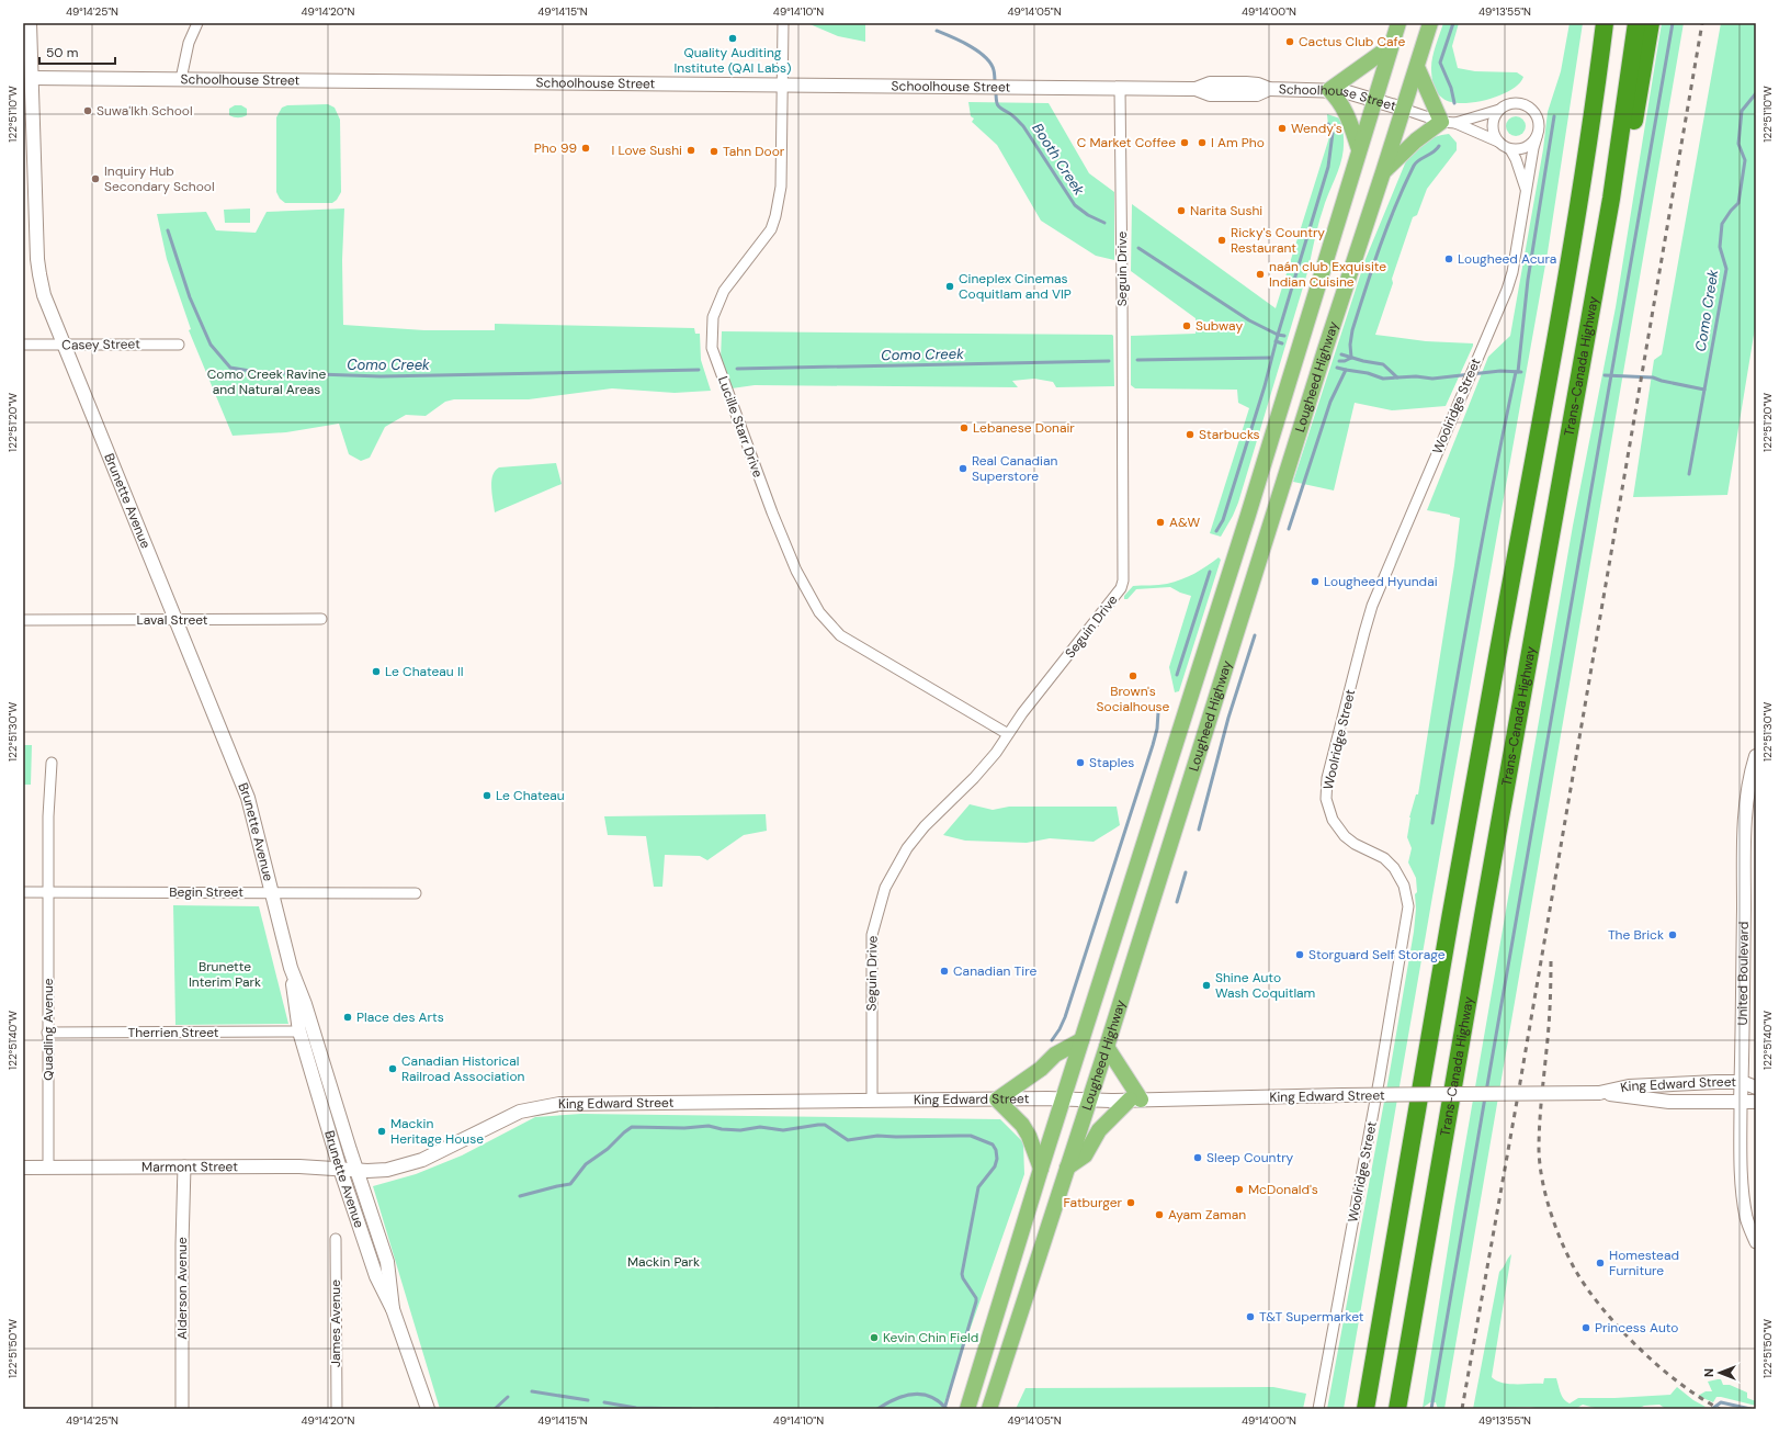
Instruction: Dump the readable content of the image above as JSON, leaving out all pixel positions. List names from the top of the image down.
{
  "streets": {
    "highway": ["Trans-Canada Highway"],
    "main road": [
      "Schoolhouse Street",
      "Lougheed Highway",
      "Brunette Avenue",
      "United Boulevard",
      "King Edward Street",
      "Marmont Street"
    ],
    "street": [
      "Seguin Drive",
      "Casey Street",
      "Woolridge Street",
      "Lucille Starr Drive",
      "Laval Street",
      "Begin Street",
      "Quadling Avenue",
      "Therrien Street",
      "Alderson Avenue",
      "James Avenue"
    ]
  },
  "crossings": [
    ["Schoolhouse Street", "Seguin Drive"],
    ["Schoolhouse Street", "Lougheed Highway"],
    ["Schoolhouse Street", "Woolridge Street"],
    ["Schoolhouse Street", "Lucille Starr Drive"],
    ["Schoolhouse Street", "Brunette Avenue"],
    ["Seguin Drive", "Lucille Starr Drive"],
    ["Seguin Drive", "King Edward Street"],
    ["Casey Street", "Brunette Avenue"],
    ["Lougheed Highway", "King Edward Street"],
    ["Brunette Avenue", "Laval Street"],
    ["Brunette Avenue", "Begin Street"],
    ["Brunette Avenue", "Therrien Street"],
    ["Brunette Avenue", "King Edward Street"],
    ["Brunette Avenue", "Marmont Street"],
    ["Begin Street", "Quadling Avenue"],
    ["United Boulevard", "King Edward Street"],
    ["Quadling Avenue", "Therrien Street"],
    ["Quadling Avenue", "Marmont Street"],
    ["King Edward Street", "Marmont Street"],
    ["Marmont Street", "Alderson Avenue"]
  ],
  "water": ["Booth Creek", "Como Creek"],
  "parks": ["Como Creek Ravine and Natural Areas", "Brunette Interim Park", "Mackin Park"],
  "places": [
    "Quality Auditing Institute (QAI Labs)",
    "Cactus Club Cafe",
    "Suwa'lkh School",
    "Wendy's",
    "C Market Coffee",
    "I Am Pho",
    "Pho 99",
    "I Love Sushi",
    "Tahn Door",
    "Inquiry Hub Secondary School",
    "Narita Sushi",
    "Ricky's Country Restaurant",
    "Lougheed Acura",
    "naán club Exquisite Indian Cuisine",
    "Cineplex Cinemas Coquitlam and VIP",
    "Subway",
    "Lebanese Donair",
    "Starbucks",
    "Real Canadian Superstore",
    "A&W",
    "Lougheed Hyundai",
    "Le Chateau II",
    "Brown's Socialhouse",
    "Staples",
    "Le Chateau",
    "The Brick",
    "Storguard Self Storage",
    "Canadian Tire",
    "Shine Auto Wash Coquitlam",
    "Place des Arts",
    "Canadian Historical Railroad Association",
    "Mackin Heritage House",
    "Sleep Country",
    "McDonald's",
    "Fatburger",
    "Ayam Zaman",
    "Homestead Furniture",
    "T&T Supermarket",
    "Princess Auto",
    "Kevin Chin Field"
  ],
  "scale_bar": "50 m",
  "north": "left",
  "coordinates": [
    "49°14'25\"N",
    "49°14'20\"N",
    "49°14'15\"N",
    "49°14'10\"N",
    "49°14'05\"N",
    "49°14'00\"N",
    "49°13'55\"N",
    "122°51'10\"W",
    "122°51'20\"W",
    "122°51'30\"W",
    "122°51'40\"W",
    "122°51'50\"W"
  ]
}
